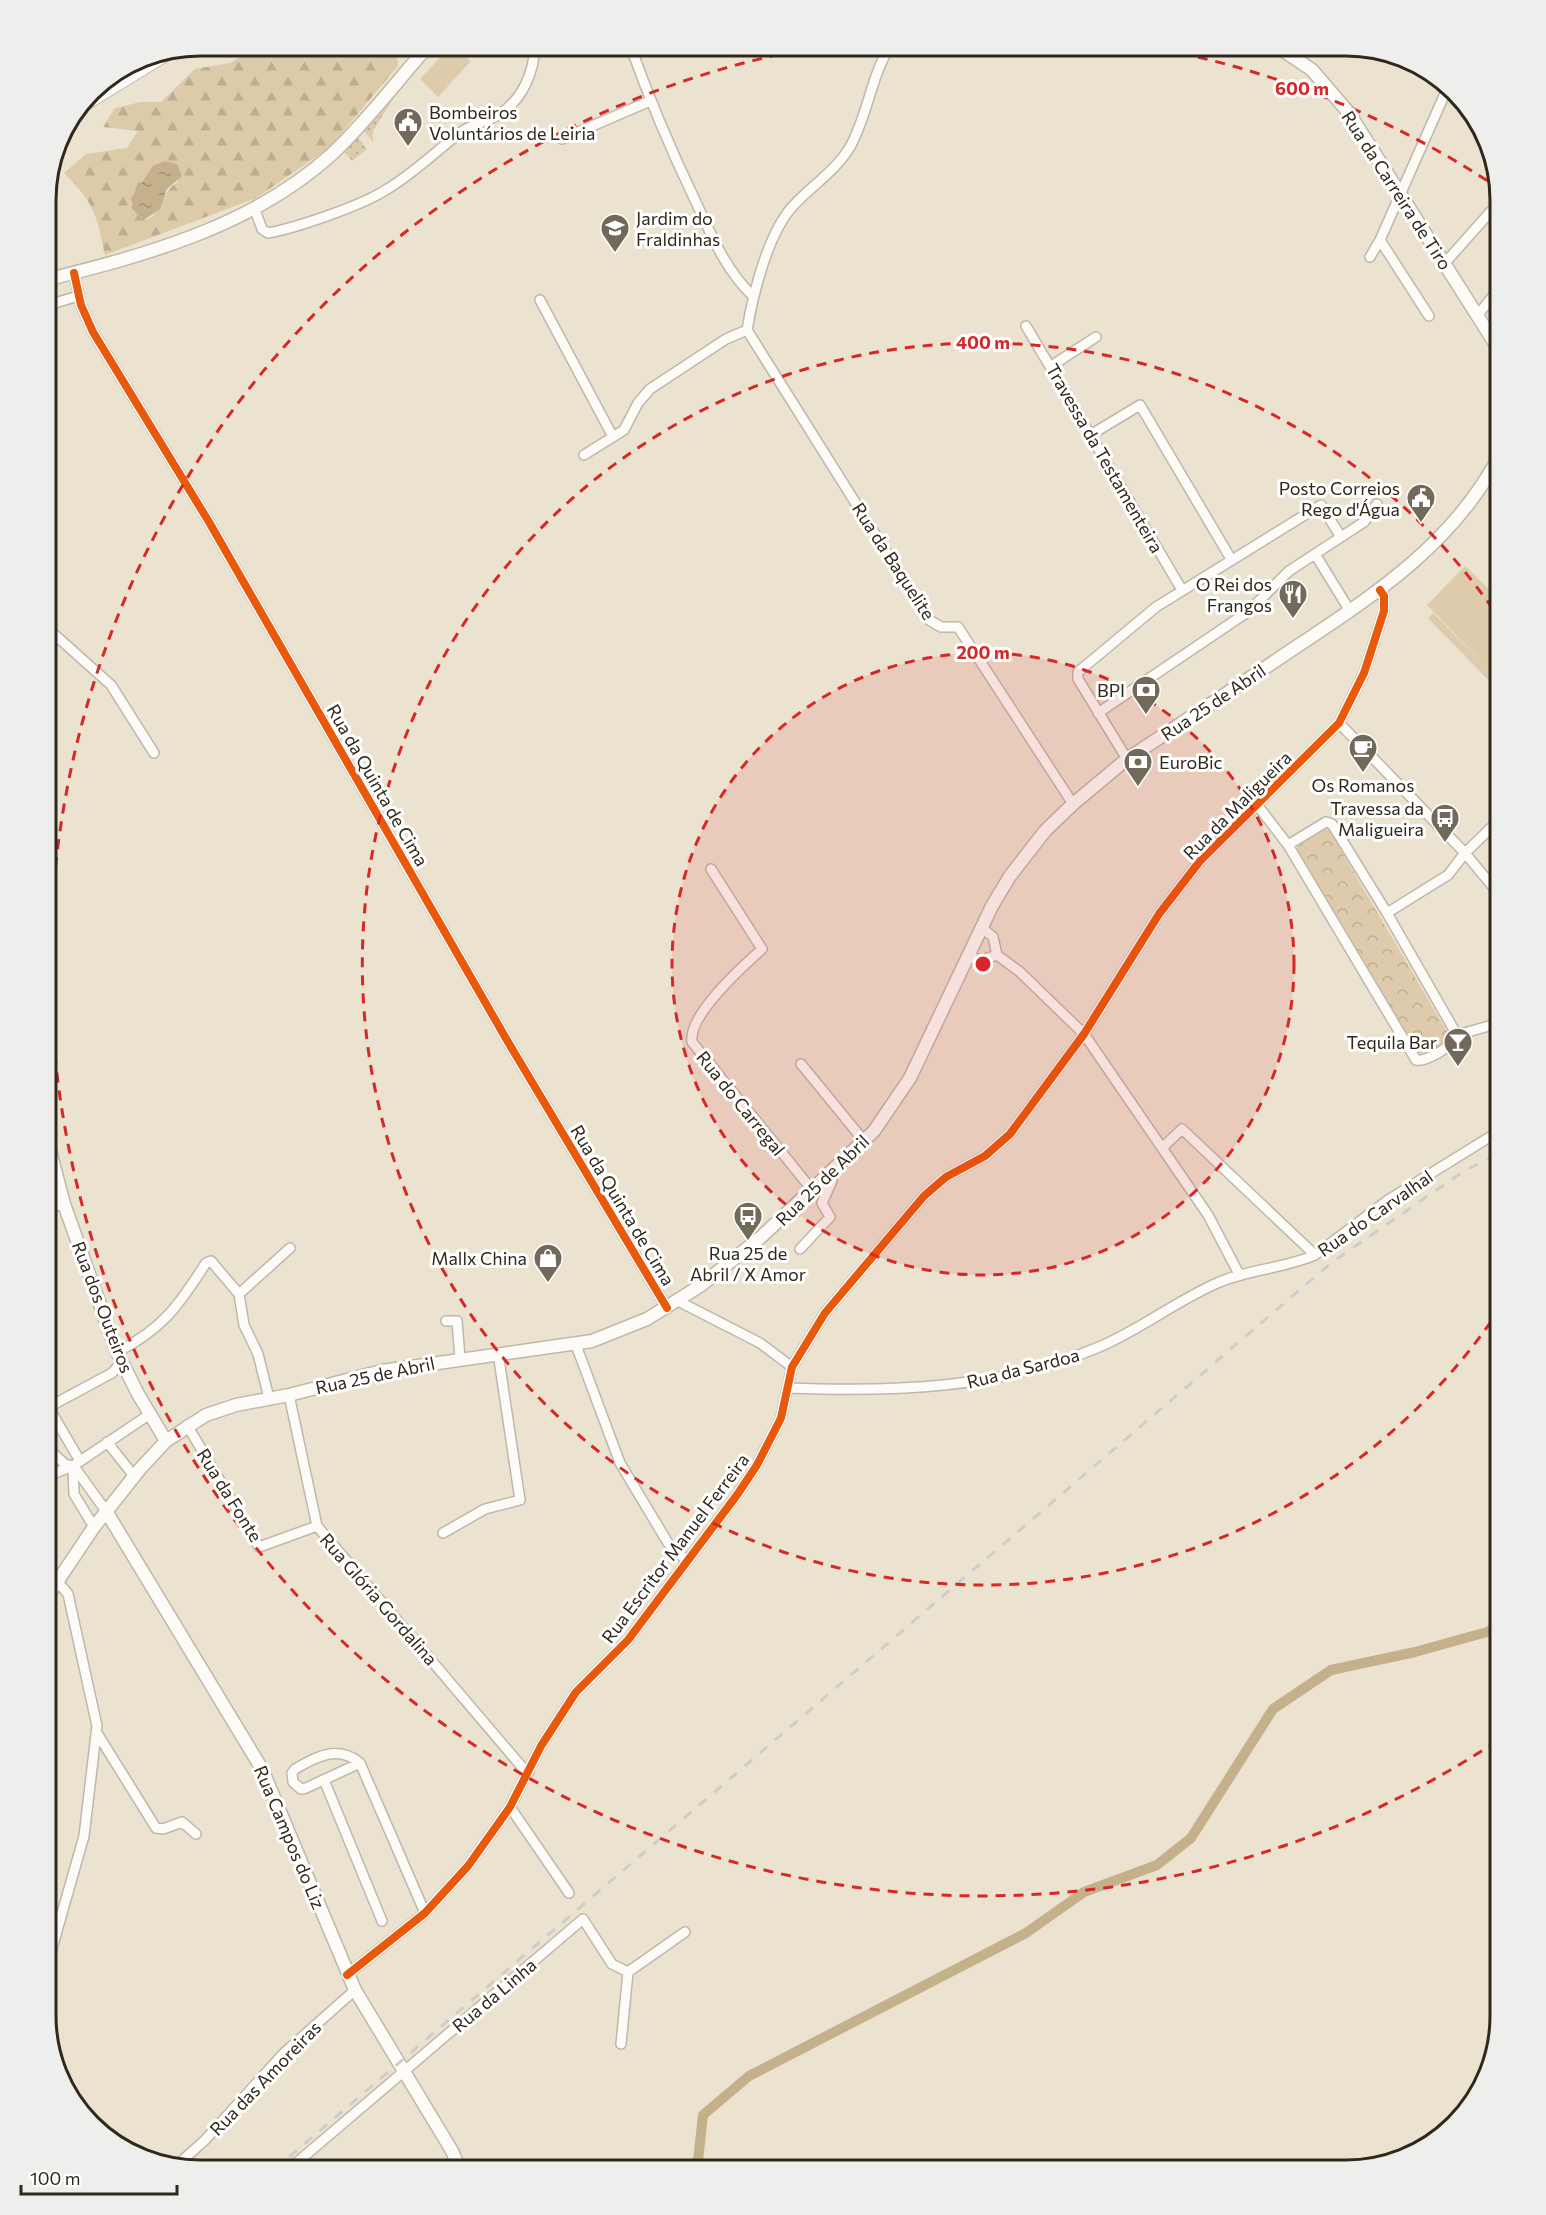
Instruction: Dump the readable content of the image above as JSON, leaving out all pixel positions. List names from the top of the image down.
{
  "streets": {
    "main road": [
      "Rua da Carreira de Tiro",
      "Rua 25 de Abril",
      "Rua dos Outeiros",
      "Rua Campos do Liz"
    ],
    "street": [
      "Travessa da Testamenteira",
      "Rua da Baquelite",
      "Rua da Quinta de Cima",
      "Rua da Maligueira",
      "Rua do Carregal",
      "Rua do Carvalhal",
      "Rua da Sardoa",
      "Rua da Fonte",
      "Rua Escritor Manuel Ferreira",
      "Rua Glória Gordalina",
      "Rua da Linha",
      "Rua das Amoreiras"
    ]
  },
  "crossings": [
    ["Rua da Baquelite", "Rua 25 de Abril"],
    ["Rua 25 de Abril", "Rua da Quinta de Cima"],
    ["Rua 25 de Abril", "Rua da Maligueira"],
    ["Rua 25 de Abril", "Rua do Carregal"],
    ["Rua 25 de Abril", "Rua dos Outeiros"],
    ["Rua 25 de Abril", "Rua da Fonte"],
    ["Rua 25 de Abril", "Rua Glória Gordalina"],
    ["Rua 25 de Abril", "Rua Campos do Liz"],
    ["Rua da Maligueira", "Rua Escritor Manuel Ferreira"],
    ["Rua do Carvalhal", "Rua da Sardoa"],
    ["Rua da Sardoa", "Rua Escritor Manuel Ferreira"],
    ["Rua da Fonte", "Rua Glória Gordalina"],
    ["Rua Escritor Manuel Ferreira", "Rua Glória Gordalina"],
    ["Rua Escritor Manuel Ferreira", "Rua Campos do Liz"],
    ["Rua Campos do Liz", "Rua da Linha"],
    ["Rua Campos do Liz", "Rua das Amoreiras"]
  ],
  "places": {
    "public building": ["Bombeiros Voluntários de Leiria", "Posto Correios Rego d'Água"],
    "school or university": ["Jardim do Fraldinhas"],
    "restaurant": ["O Rei dos Frangos"],
    "bank": ["BPI", "EuroBic"],
    "cafe": ["Os Romanos"],
    "bus stop": ["Travessa da Maligueira", "Rua 25 de Abril / X Amor"],
    "bar": ["Tequila Bar"],
    "shop": ["Mallx China"]
  },
  "scale_bar": "100 m",
  "rings": ["600 m", "400 m", "200 m"]
}
